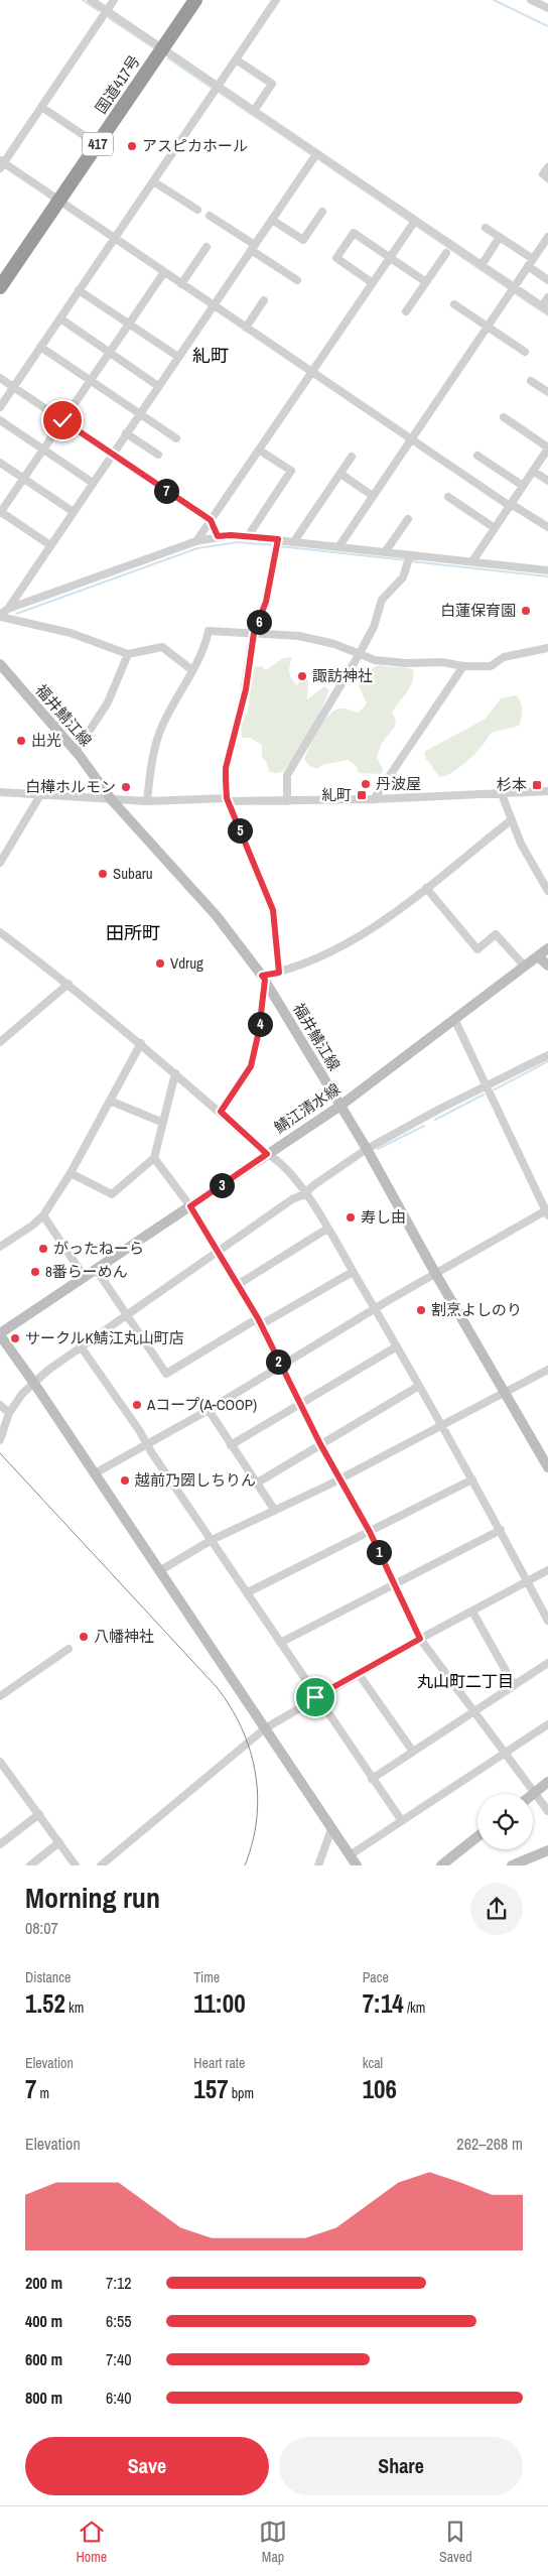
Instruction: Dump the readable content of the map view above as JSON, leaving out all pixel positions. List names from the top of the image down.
{
  "streets": {
    "highway": ["国道417号", "417"],
    "main road": ["福井鯖江線", "鯖江清水線"]
  },
  "crossings": [
    ["福井鯖江線", "鯖江清水線"]
  ],
  "districts": ["糺町", "田所町", "丸山町二丁目"],
  "places": {
    "other": [
      "アスピカホール",
      "白蓮保育園",
      "諏訪神社",
      "出光",
      "丹波屋",
      "白樺ホルモン",
      "Subaru",
      "Vdrug",
      "寿し由",
      "がったねーら",
      "8番らーめん",
      "割烹よしのり",
      "サークルK鯖江丸山町店",
      "Aコープ(A-COOP)",
      "越前乃圀しちりん",
      "八幡神社"
    ],
    "transit": ["杉本", "糺町"]
  },
  "page": {
    "pins": [
      "7",
      "6",
      "5",
      "4",
      "3",
      "2",
      "1"
    ],
    "heading": ["Morning run", "08:07"],
    "stats": [
      ["Distance", "1.52 km"],
      ["Time", "11:00"],
      ["Pace", "7:14 /km"],
      ["Elevation", "7 m"],
      ["Heart rate", "157 bpm"],
      ["kcal", "106"]
    ],
    "chart": ["Elevation", "262–268 m"],
    "list": [
      {
        "name": "200 m",
        "note": "7:12"
      },
      {
        "name": "400 m",
        "note": "6:55"
      },
      {
        "name": "600 m",
        "note": "7:40"
      },
      {
        "name": "800 m",
        "note": "6:40"
      }
    ],
    "buttons": ["Save", "Share"],
    "tabs": ["Home", "Map", "Saved"]
  }
}
